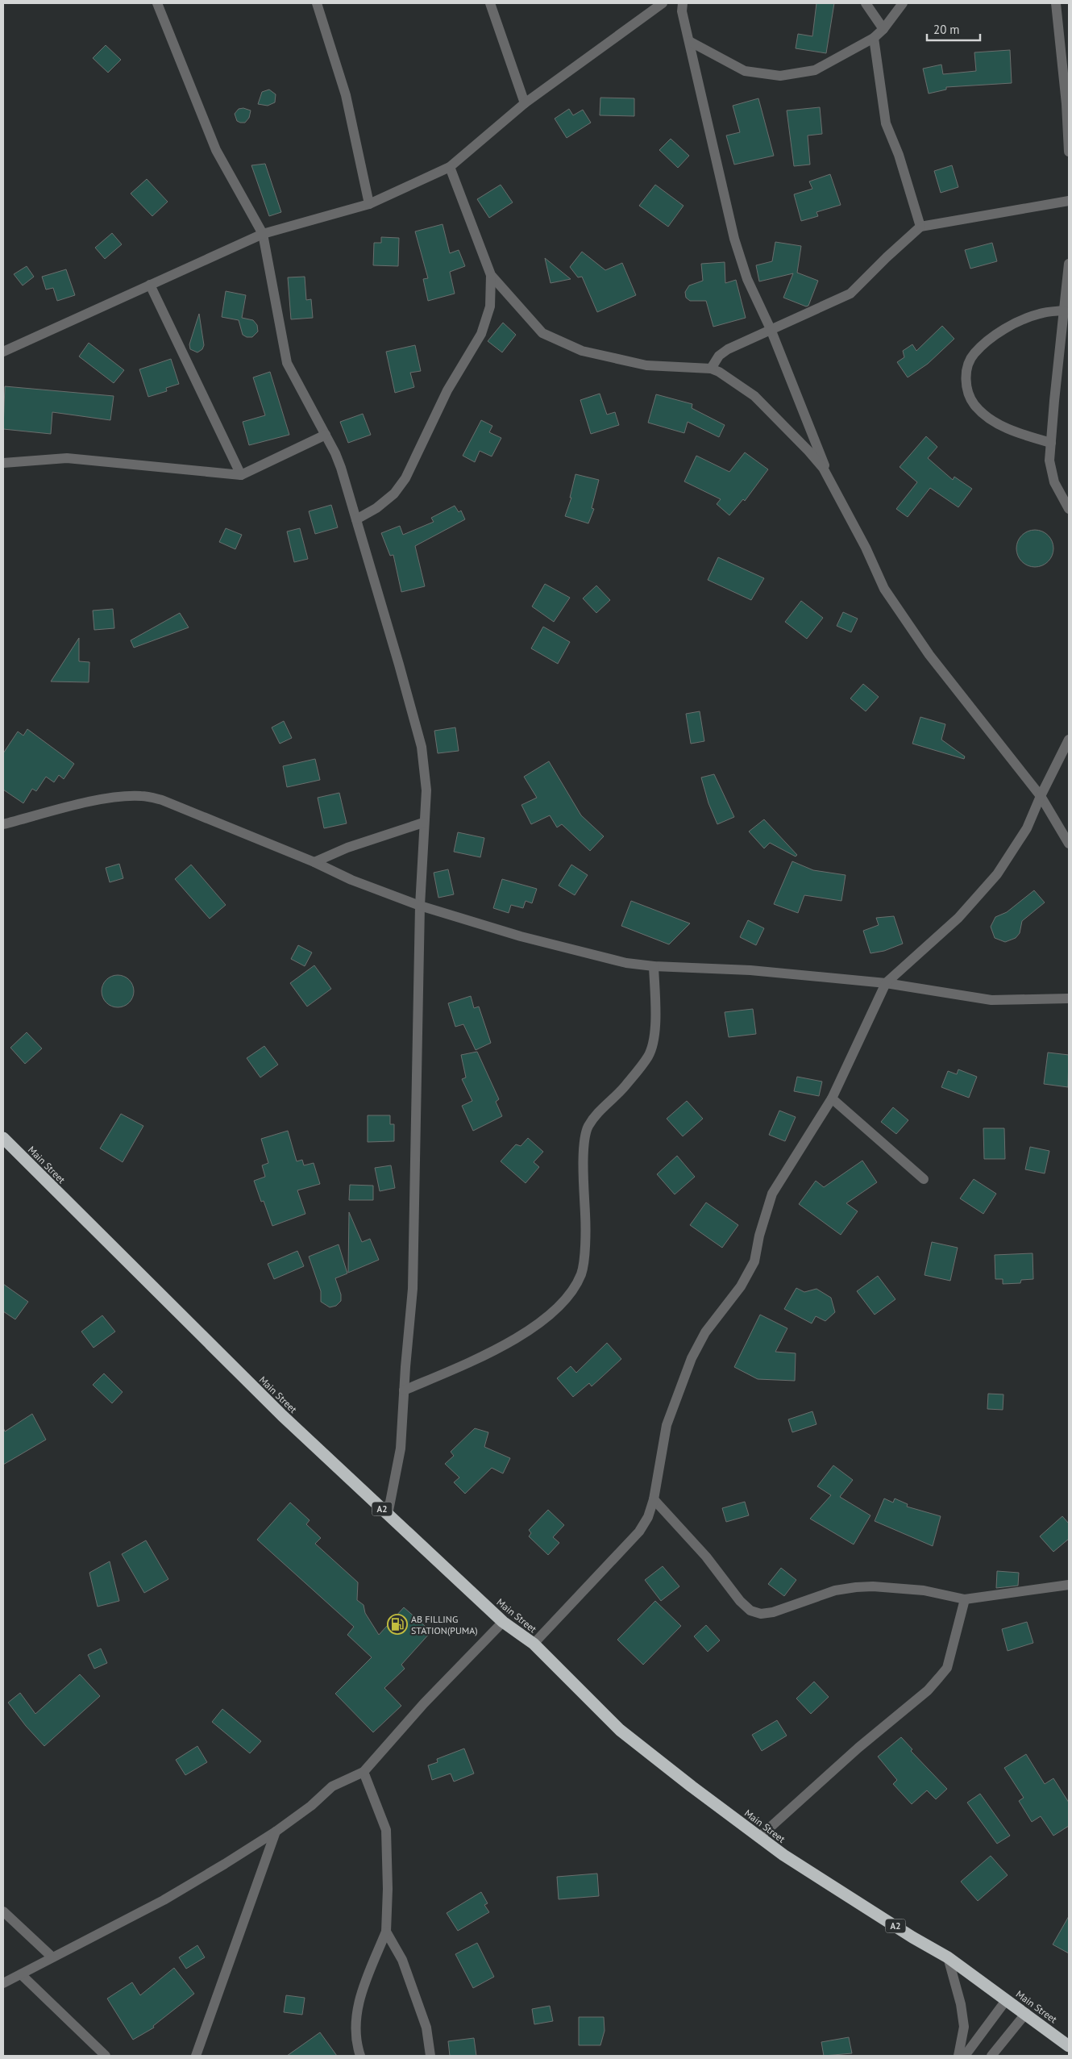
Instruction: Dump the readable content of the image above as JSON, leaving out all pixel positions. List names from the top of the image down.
{
  "streets": {
    "highway": ["Main Street", "A2"]
  },
  "places": {
    "fuel station": ["AB FILLING STATION(PUMA)"]
  },
  "scale_bar": "20 m"
}
